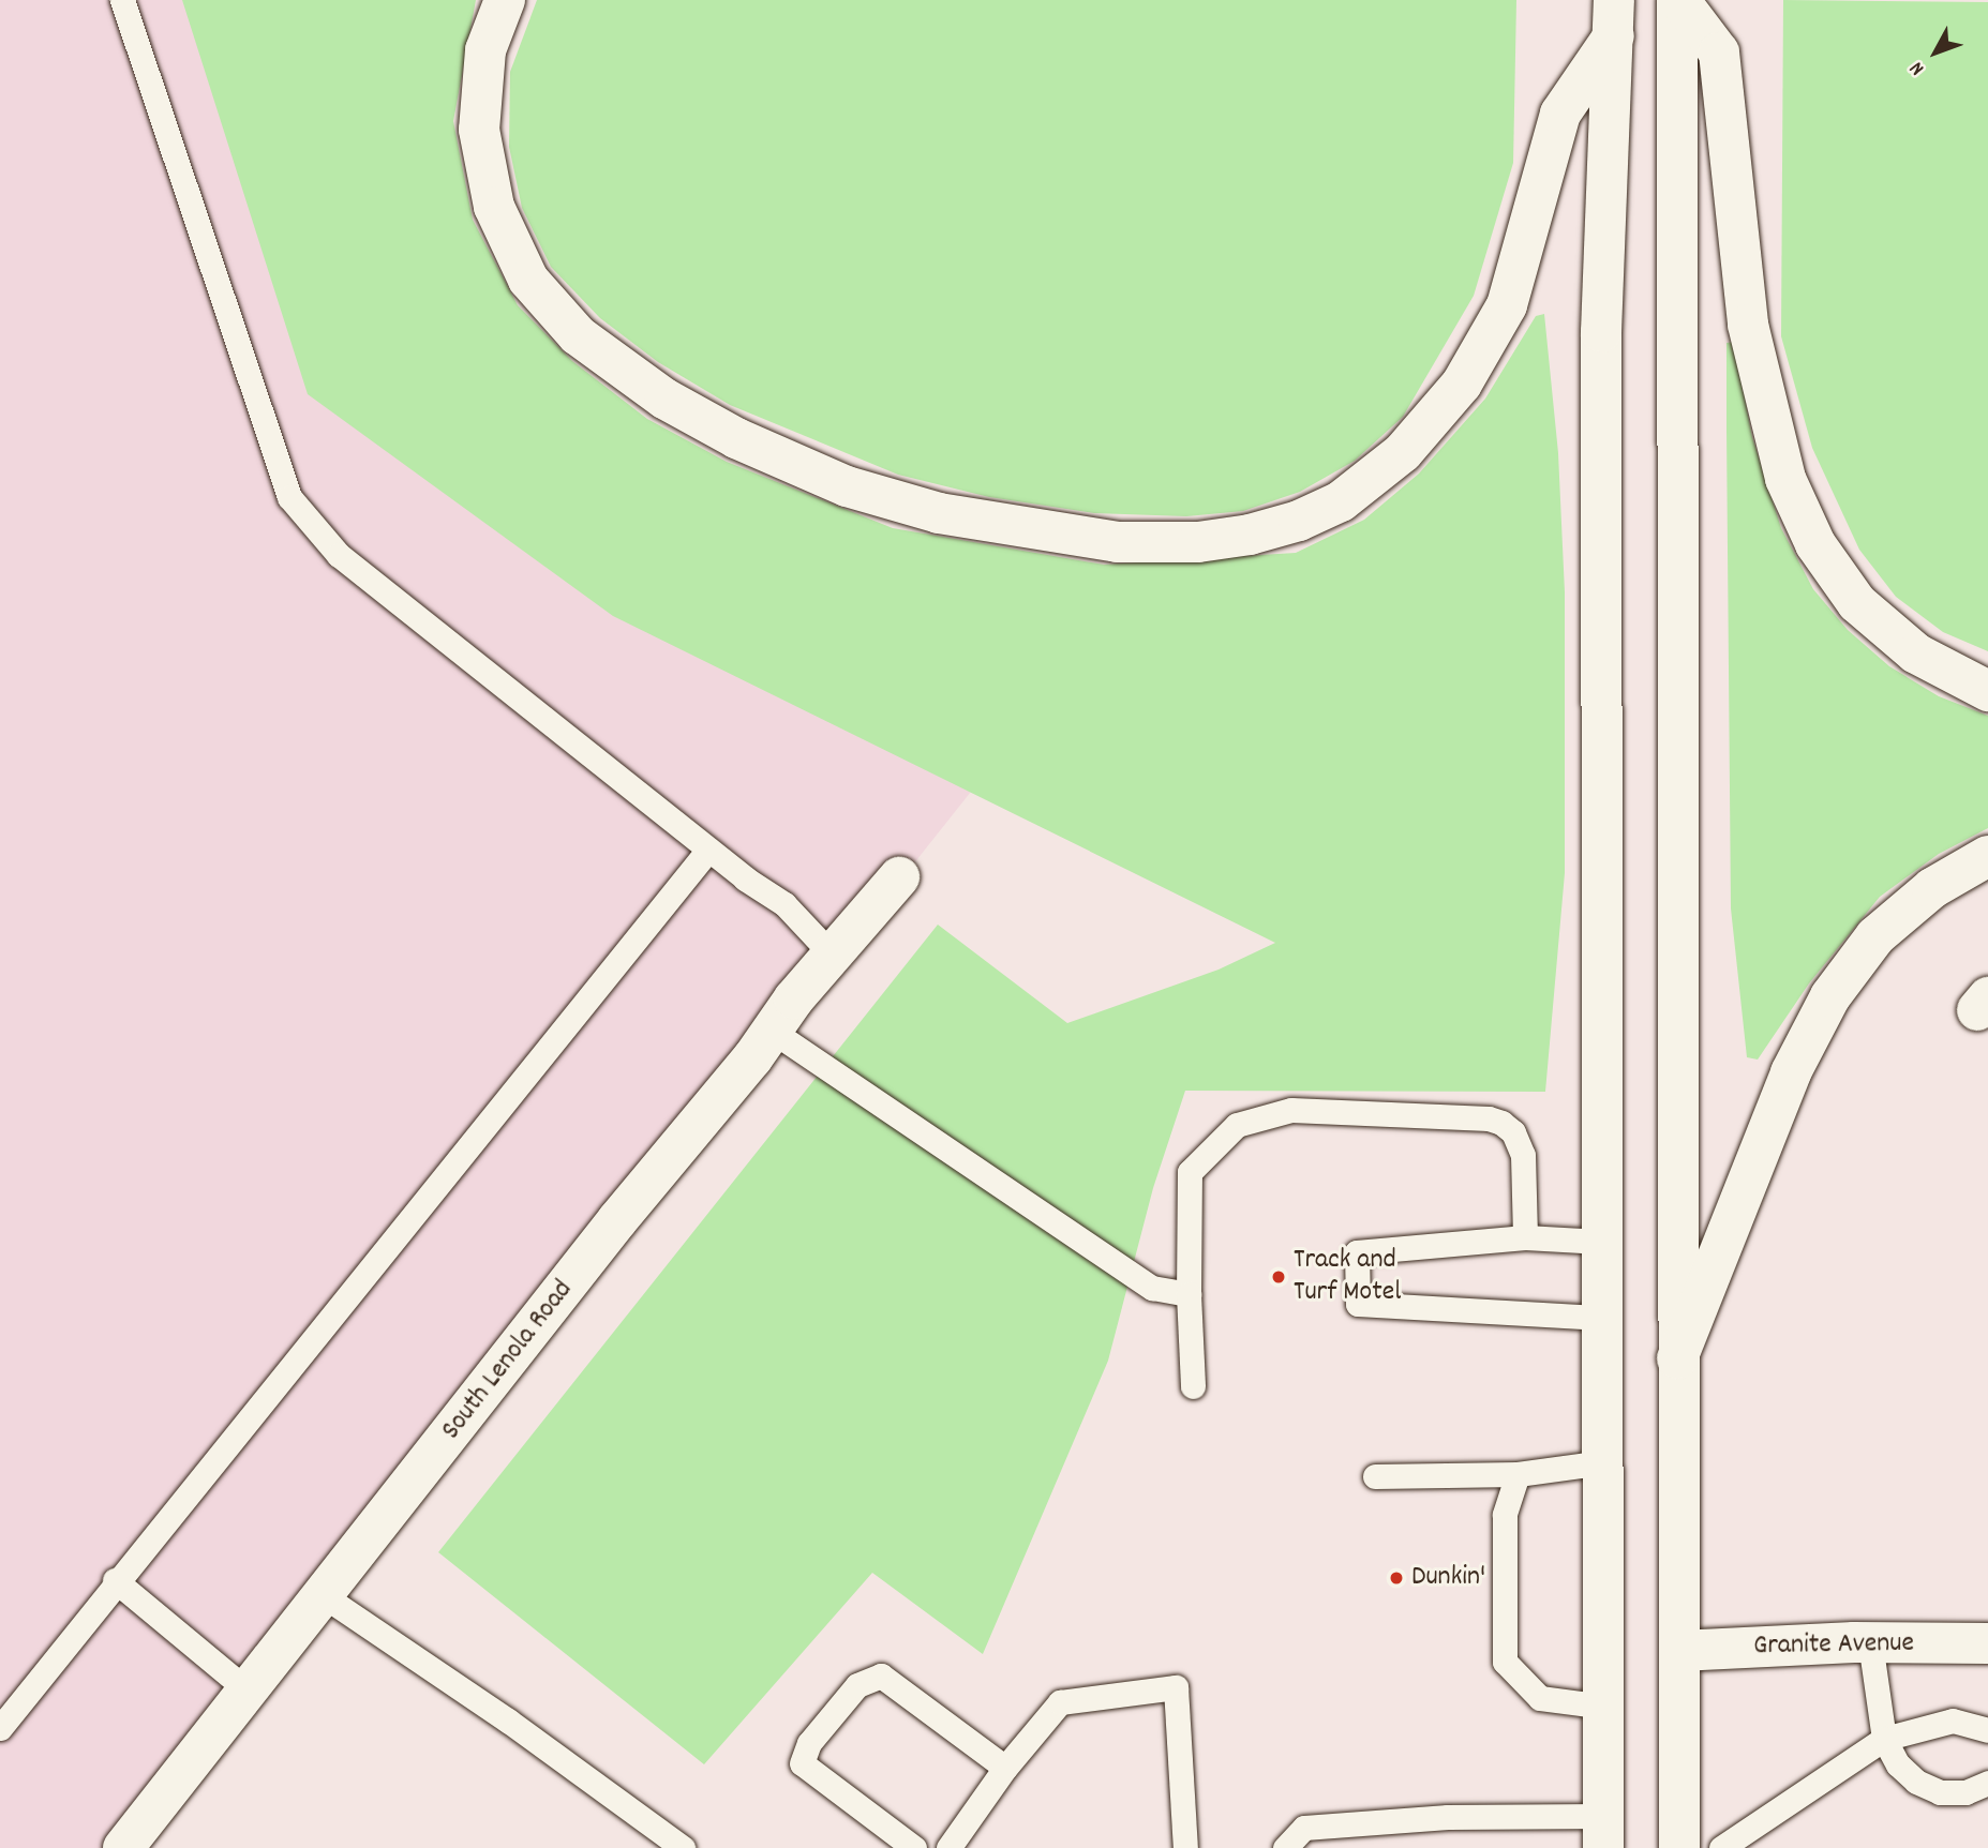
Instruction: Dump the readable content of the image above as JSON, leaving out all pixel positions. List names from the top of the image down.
{
  "streets": {
    "main road": ["South Lenola Road", "Granite Avenue"]
  },
  "places": ["Track and Turf Motel", "Dunkin'"],
  "north": "bottom left"
}
